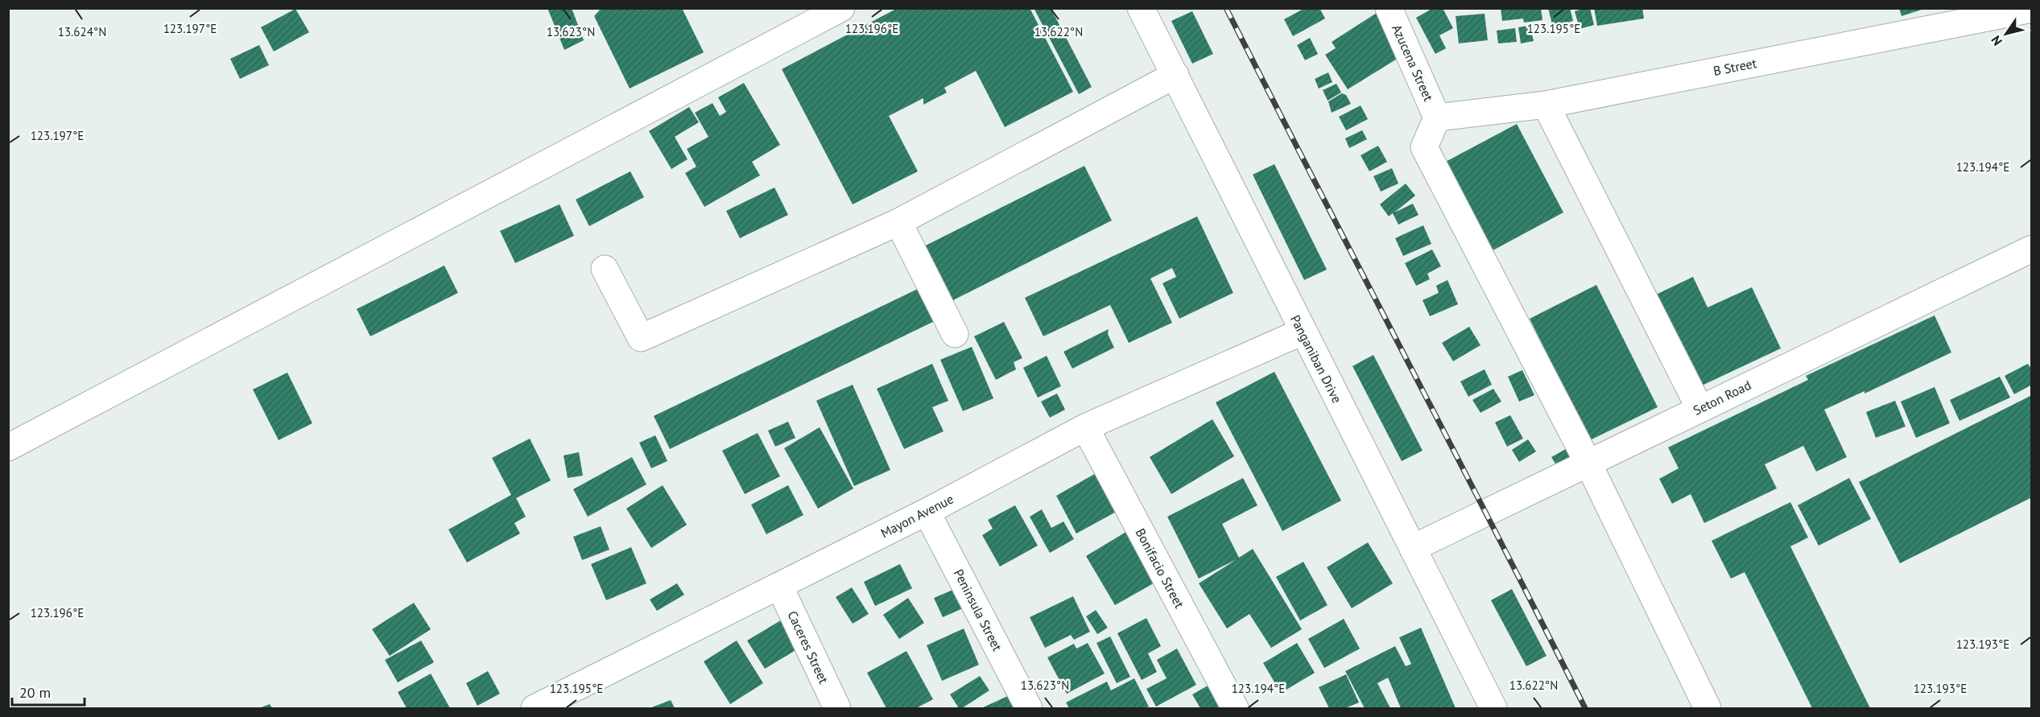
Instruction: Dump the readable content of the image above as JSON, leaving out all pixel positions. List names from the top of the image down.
{
  "streets": {
    "street": [
      "Azucena Street",
      "B Street",
      "Panganiban Drive",
      "Seton Road",
      "Mayon Avenue",
      "Bonifacio Street",
      "Peninsula Street",
      "Caceres Street"
    ]
  },
  "crossings": [
    ["Azucena Street", "B Street"],
    ["Panganiban Drive", "Seton Road"],
    ["Panganiban Drive", "Mayon Avenue"],
    ["Mayon Avenue", "Bonifacio Street"],
    ["Mayon Avenue", "Peninsula Street"],
    ["Mayon Avenue", "Caceres Street"]
  ],
  "scale_bar": "20 m",
  "north": "bottom left",
  "coordinates": [
    "123.197°E",
    "123.196°E",
    "123.195°E",
    "13.624°N",
    "13.623°N",
    "13.622°N",
    "123.194°E",
    "123.193°E"
  ]
}
